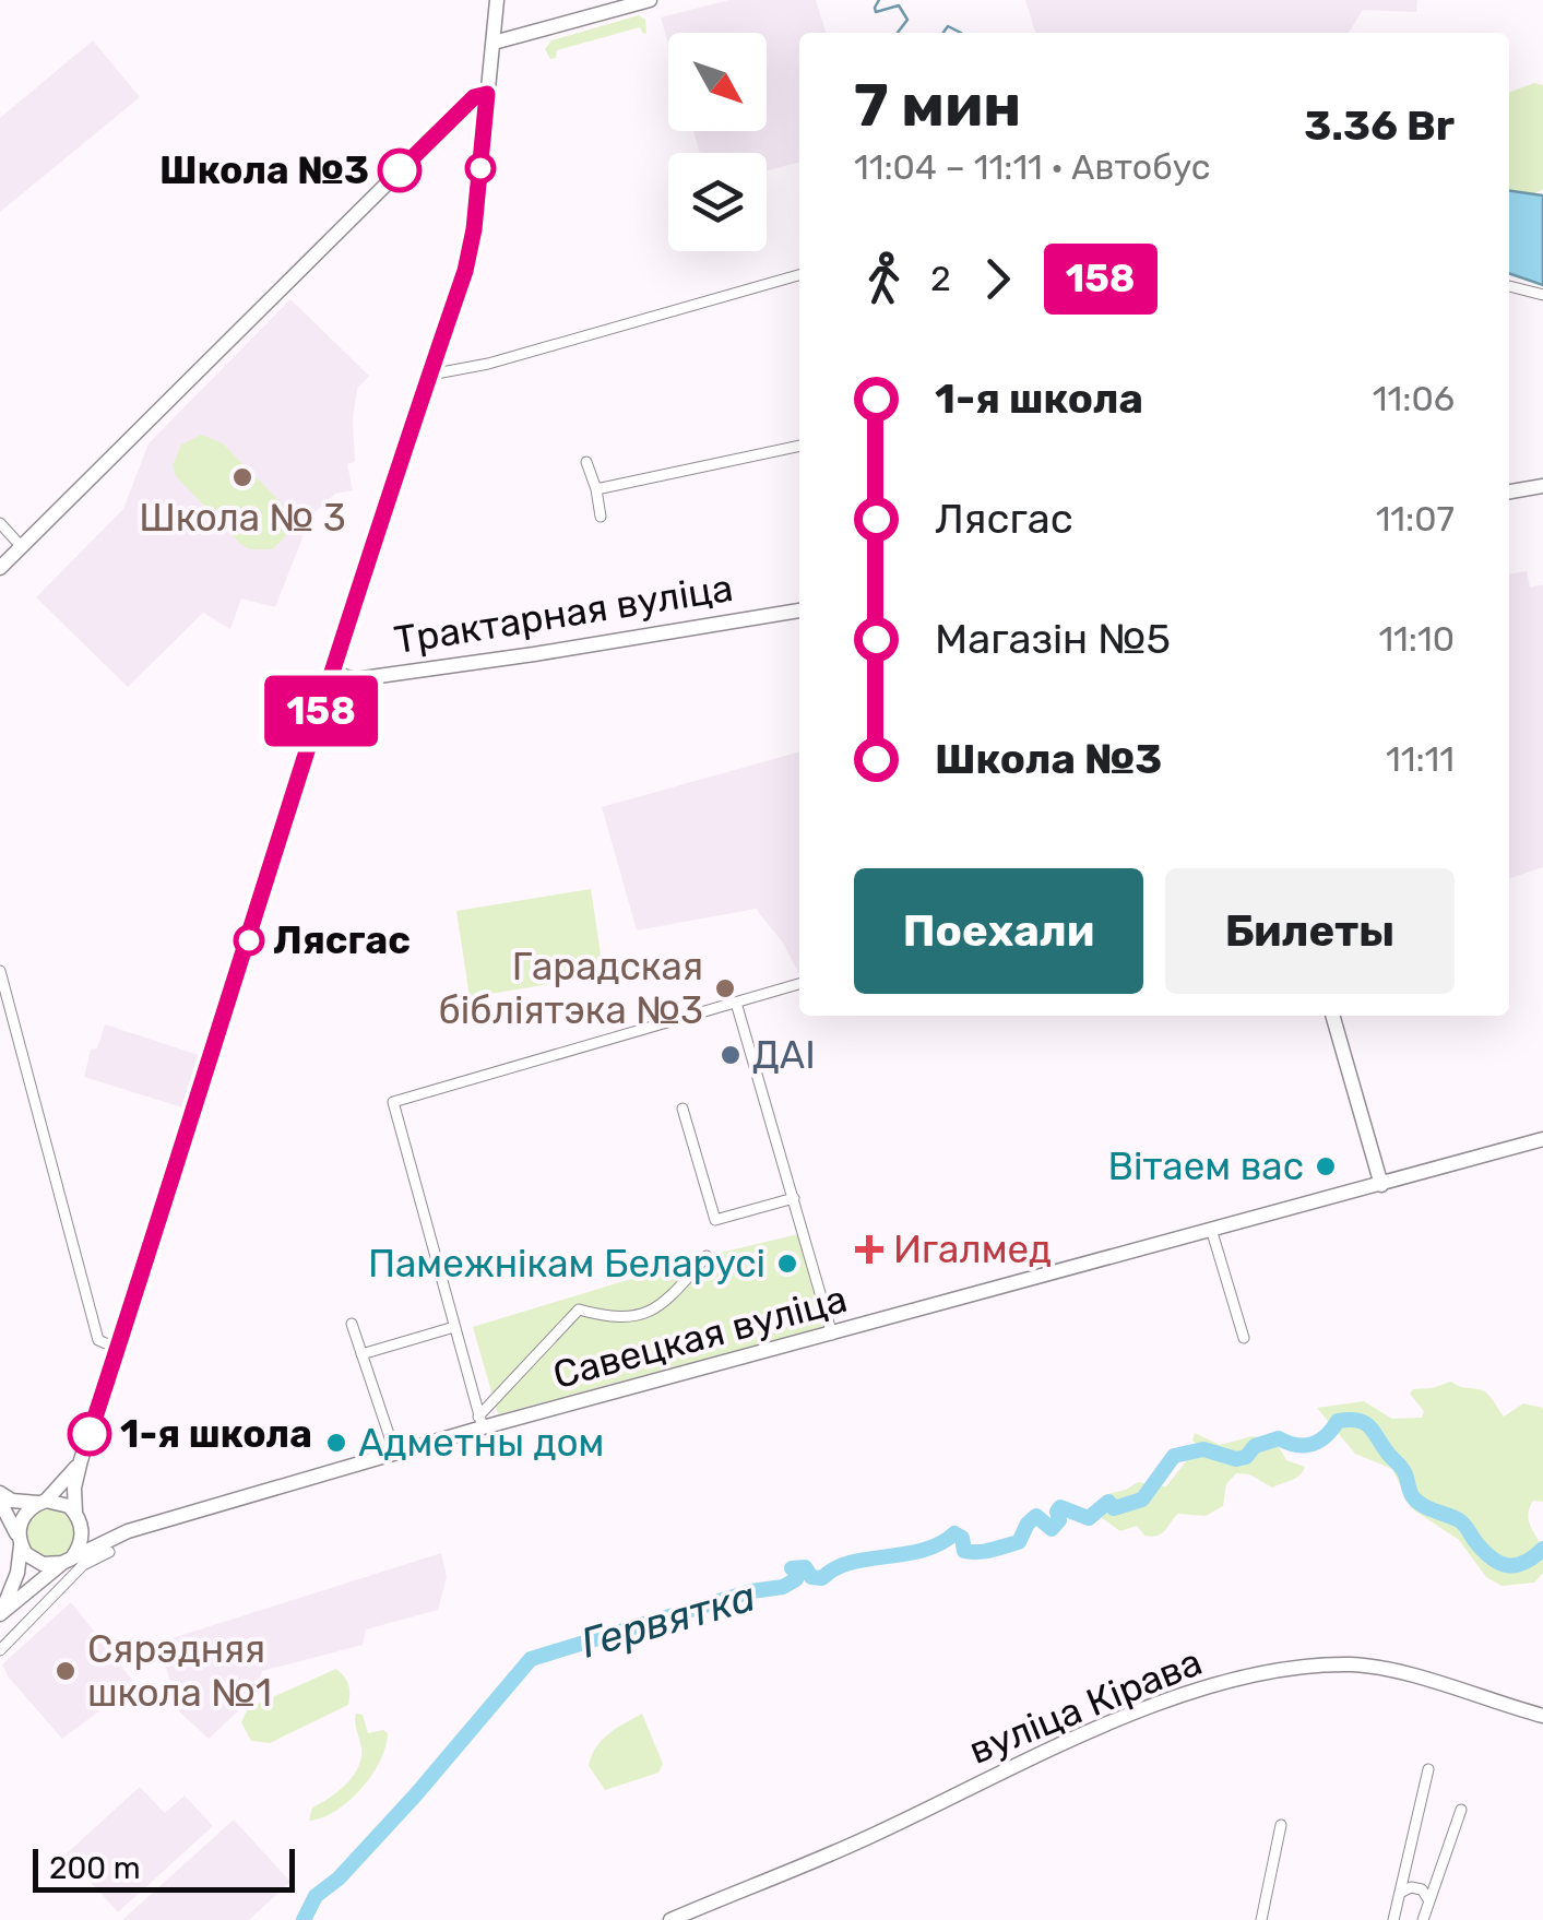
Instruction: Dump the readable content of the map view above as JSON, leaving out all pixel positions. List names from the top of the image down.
{
  "streets": {
    "main road": ["Трактарная вуліца", "Савецкая вуліца", "вуліца Кірава"]
  },
  "water": ["Гервятка"],
  "places": {
    "other": [
      "Школа №3",
      "Школа № 3",
      "Лясгас",
      "Гарадская бібліятэка №3",
      "ДАІ",
      "Вітаем вас",
      "Памежнікам Беларусі",
      "1-я школа",
      "Адметны дом",
      "Сярэдняя школа №1"
    ],
    "health": ["Игалмед"]
  },
  "lines": ["bus line 158"],
  "scale_bar": "200 m",
  "north": "bottom right",
  "page": {
    "on_map": "158",
    "heading": ["7 мин", "11:04 – 11:11 · Автобус", "3.36 Br"],
    "legs": ["2", "158"],
    "list": [
      {
        "name": "1-я школа",
        "value": "11:06"
      },
      {
        "name": "Лясгас",
        "value": "11:07"
      },
      {
        "name": "Магазін №5",
        "value": "11:10"
      },
      {
        "name": "Школа №3",
        "value": "11:11"
      }
    ],
    "buttons": ["Поехали", "Билеты"],
    "scale": "200 m"
  }
}
